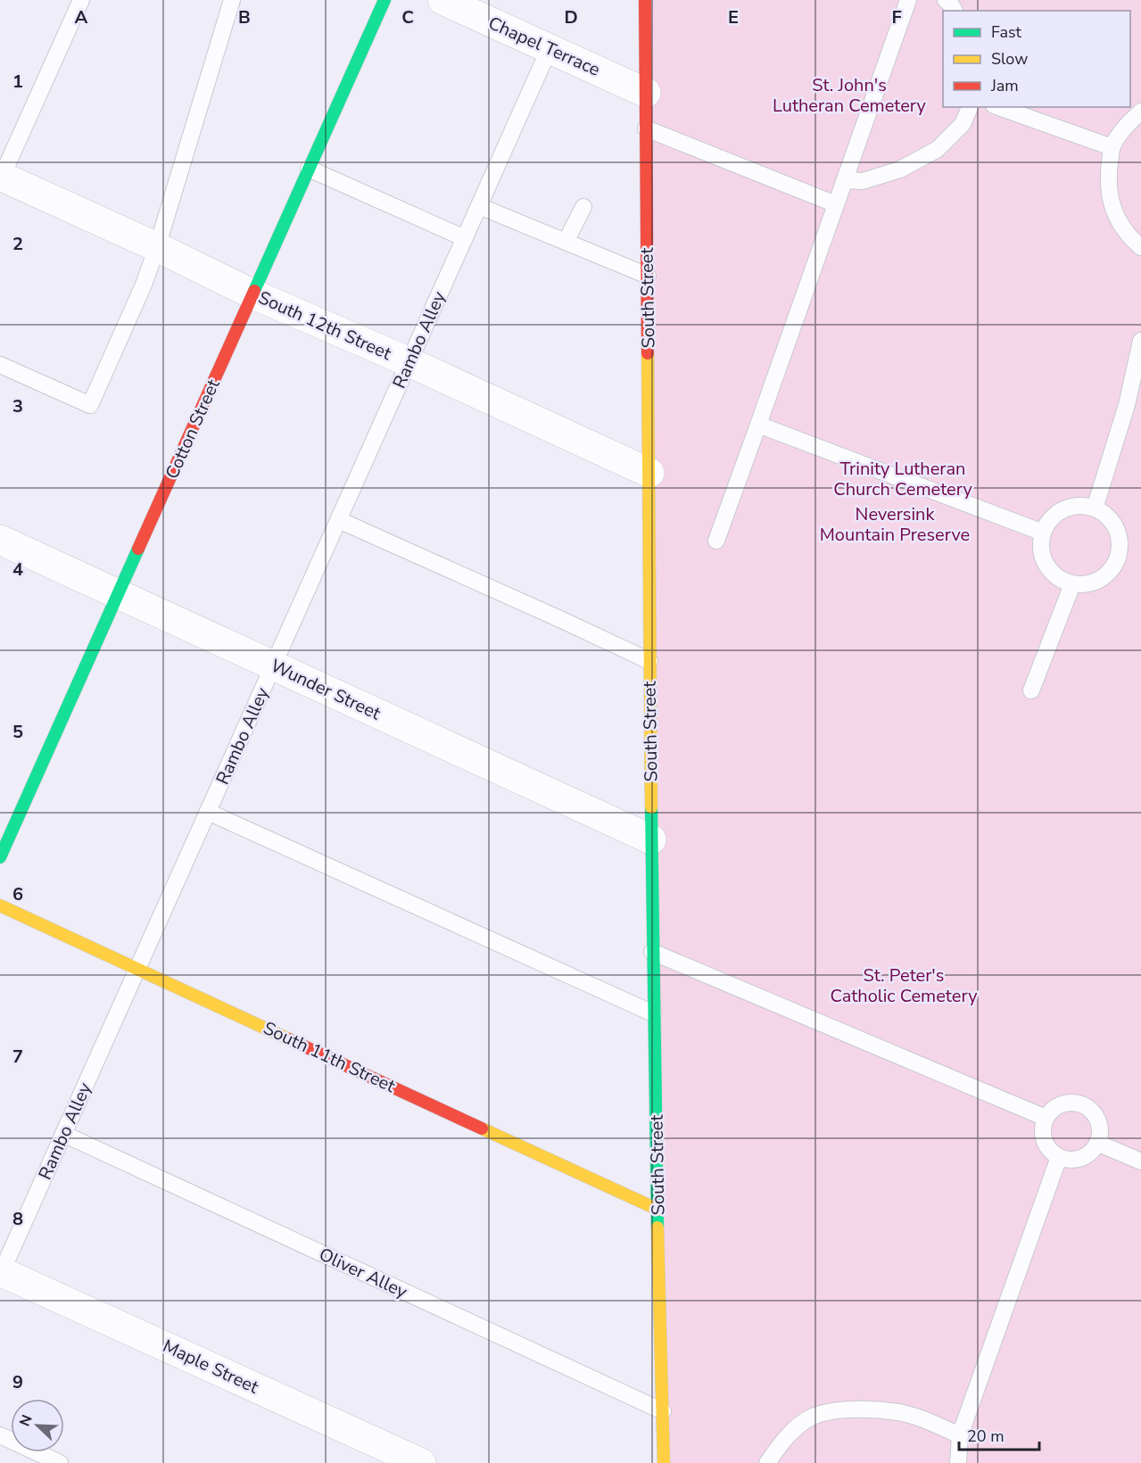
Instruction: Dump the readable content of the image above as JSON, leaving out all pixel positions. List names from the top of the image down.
{
  "streets": {
    "street": [
      "Chapel Terrace",
      "South Street",
      "South 12th Street",
      "Cotton Street",
      "Wunder Street",
      "South 11th Street",
      "Maple Street"
    ],
    "lane": ["Rambo Alley", "Oliver Alley"]
  },
  "crossings": [
    ["Chapel Terrace", "South Street"],
    ["Chapel Terrace", "Rambo Alley"],
    ["South Street", "South 12th Street"],
    ["South Street", "Wunder Street"],
    ["South Street", "South 11th Street"],
    ["South Street", "Oliver Alley"],
    ["South 12th Street", "Rambo Alley"],
    ["South 12th Street", "Cotton Street"],
    ["Rambo Alley", "Wunder Street"],
    ["Rambo Alley", "South 11th Street"],
    ["Rambo Alley", "Oliver Alley"],
    ["Rambo Alley", "Maple Street"],
    ["Cotton Street", "Wunder Street"]
  ],
  "parks": [
    "St. John's Lutheran Cemetery",
    "Trinity Lutheran Church Cemetery",
    "Neversink Mountain Preserve",
    "St. Peter's Catholic Cemetery"
  ],
  "legend": ["Fast", "Slow", "Jam"],
  "scale_bar": "20 m",
  "north": "top left",
  "grid": {
    "columns": [
      "A",
      "B",
      "C",
      "D",
      "E",
      "F"
    ],
    "rows": [
      "1",
      "2",
      "3",
      "4",
      "5",
      "6",
      "7",
      "8",
      "9"
    ]
  }
}
